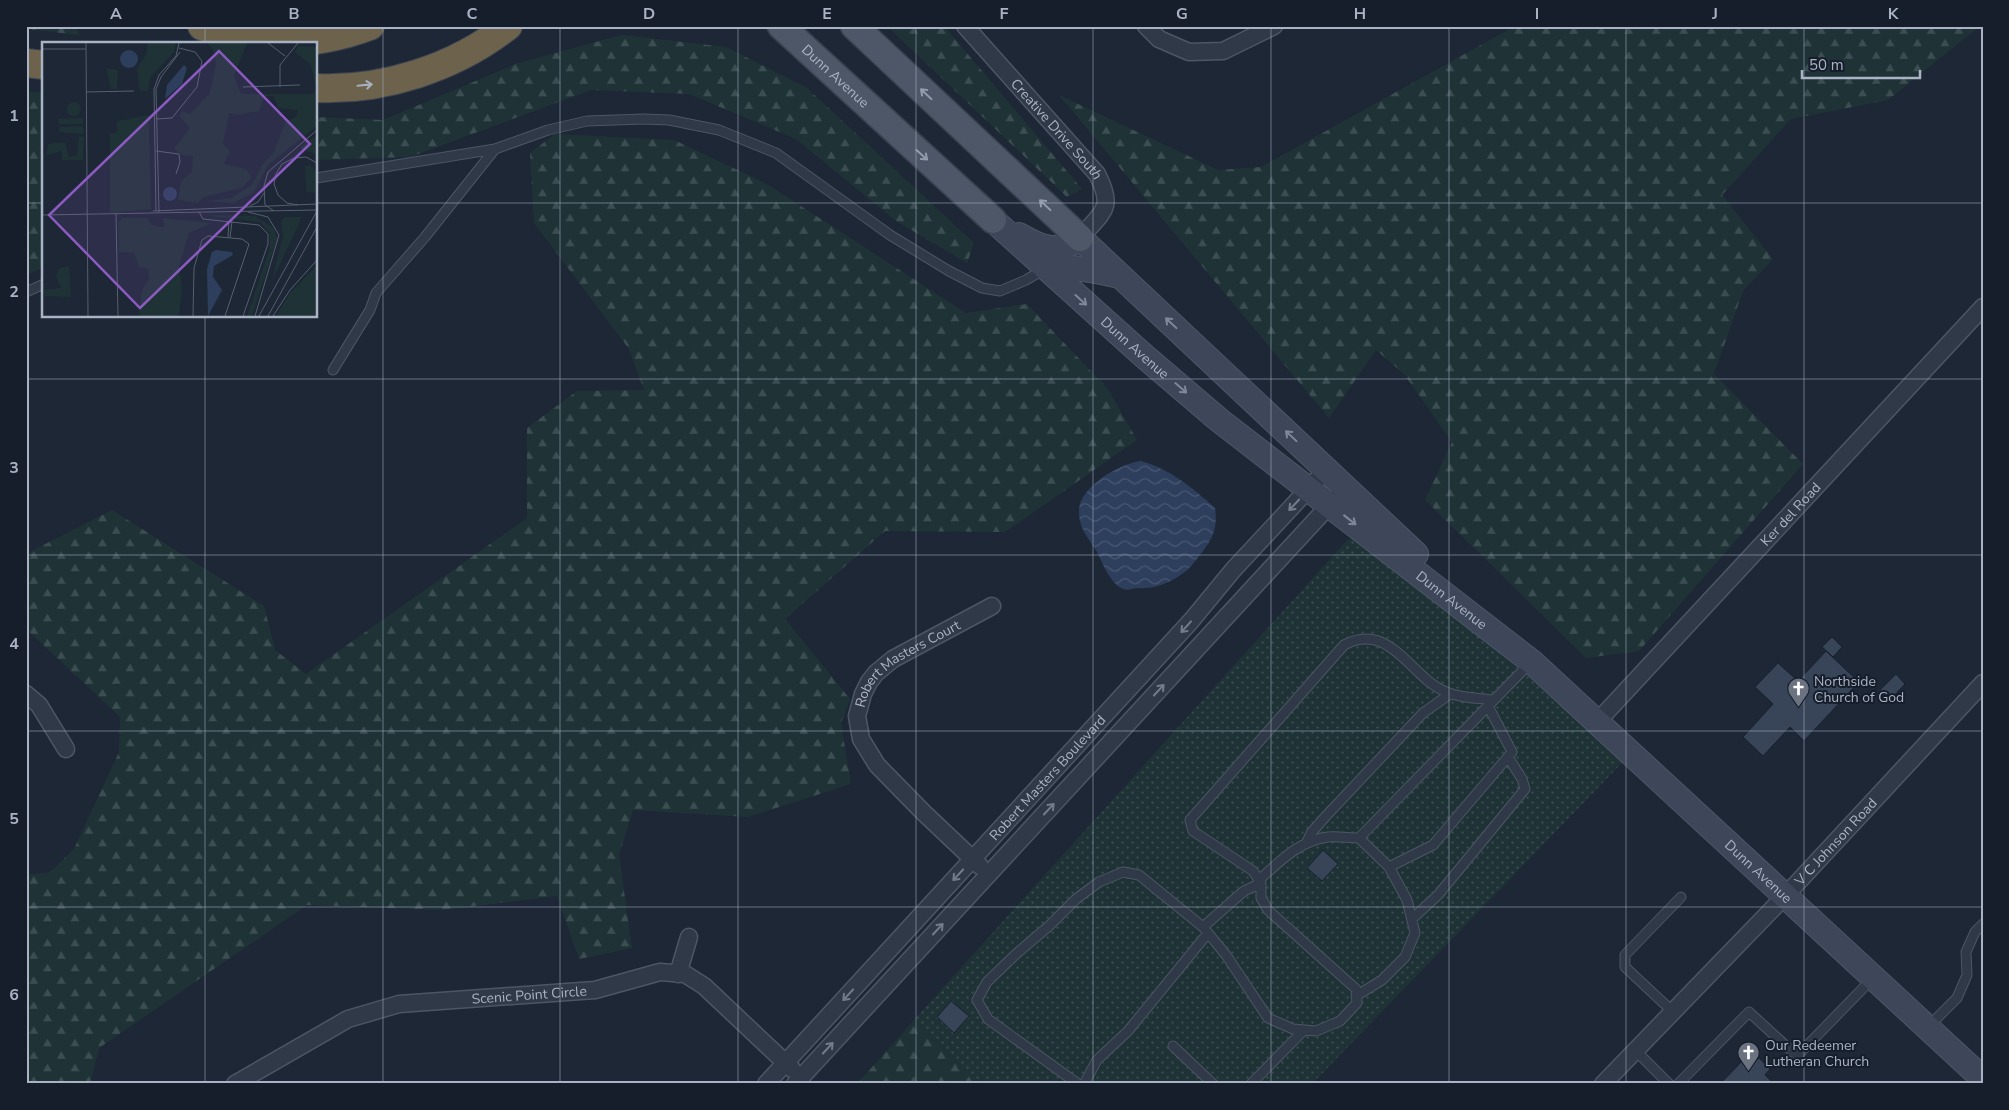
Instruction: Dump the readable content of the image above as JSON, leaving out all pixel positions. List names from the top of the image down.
{
  "streets": {
    "main road": ["Dunn Avenue"],
    "street": [
      "Creative Drive South",
      "Ker del Road",
      "Robert Masters Court",
      "Robert Masters Boulevard",
      "V C Johnson Road",
      "Scenic Point Circle"
    ]
  },
  "crossings": [
    ["Dunn Avenue", "Creative Drive South"],
    ["Dunn Avenue", "Ker del Road"],
    ["Dunn Avenue", "Robert Masters Boulevard"],
    ["Dunn Avenue", "V C Johnson Road"],
    ["Robert Masters Court", "Robert Masters Boulevard"],
    ["Robert Masters Boulevard", "Scenic Point Circle"]
  ],
  "places": {
    "church": ["Northside Church of God", "Our Redeemer Lutheran Church"]
  },
  "scale_bar": "50 m",
  "grid": {
    "columns": [
      "A",
      "B",
      "C",
      "D",
      "E",
      "F",
      "G",
      "H",
      "I",
      "J",
      "K"
    ],
    "rows": [
      "1",
      "2",
      "3",
      "4",
      "5",
      "6"
    ]
  }
}
